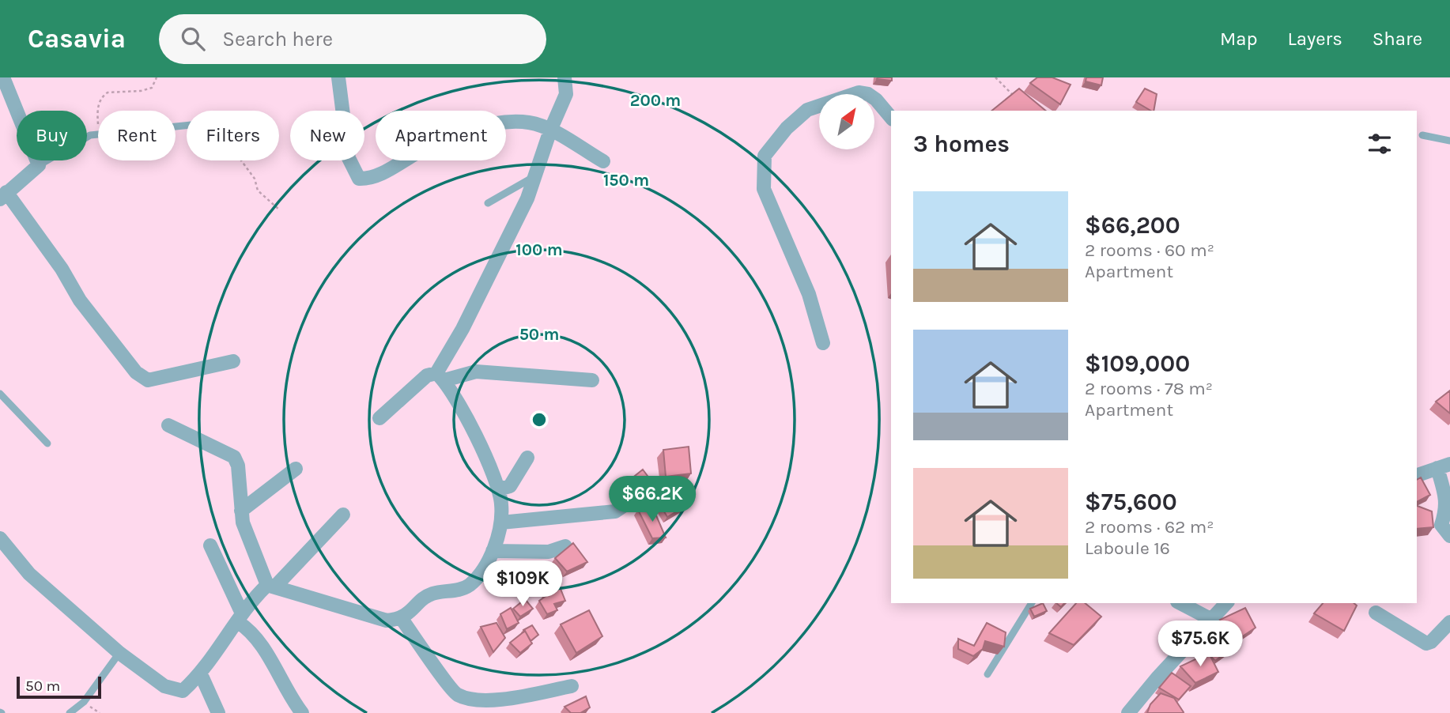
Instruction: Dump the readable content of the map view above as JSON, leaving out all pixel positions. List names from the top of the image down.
{
  "scale_bar": "50 m",
  "north": "top right",
  "page": {
    "header": "Casavia",
    "search": "Search here",
    "nav": ["Map", "Layers", "Share"],
    "chip": [
      "Buy",
      "Rent",
      "Filters",
      "New",
      "Apartment"
    ],
    "heading": "3 homes",
    "list": [
      {
        "name": "$66,200",
        "note": "2 rooms · 60 m² · Apartment"
      },
      {
        "name": "$109,000",
        "note": "2 rooms · 78 m² · Apartment"
      },
      {
        "name": "$75,600",
        "note": "2 rooms · 62 m² · Laboule 16"
      }
    ],
    "price": ["$66.2K", "$109K", "$75.6K"],
    "scale": "50 m"
  },
  "rings": [
    "200 m",
    "150 m",
    "100 m",
    "50 m"
  ]
}
